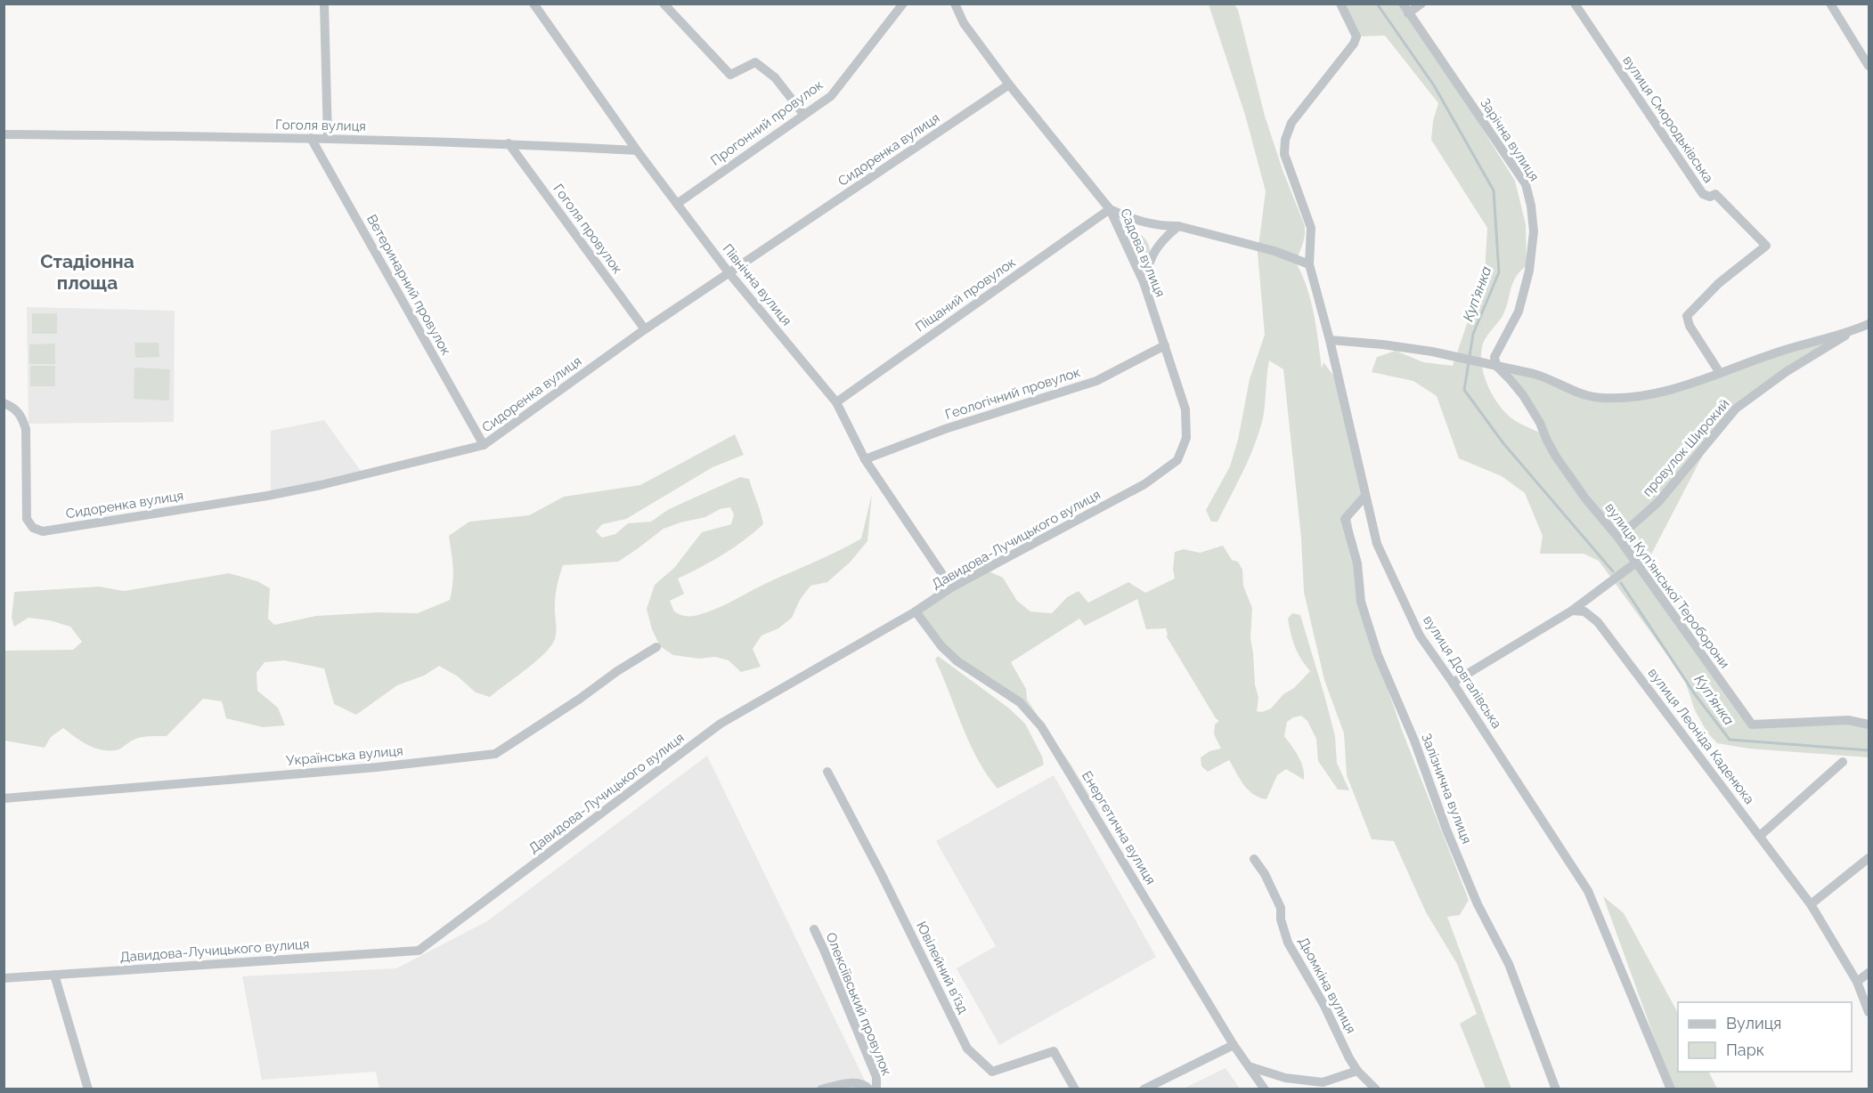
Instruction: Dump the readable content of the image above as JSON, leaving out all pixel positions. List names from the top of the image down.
{
  "streets": {
    "street": [
      "вулиця Смородьківська",
      "Прогонний провулок",
      "Гоголя вулиця",
      "Зарічна вулиця",
      "Сидоренка вулиця",
      "Гоголя провулок",
      "Садова вулиця",
      "Ветеринарний провулок",
      "Північна вулиця",
      "Піщаний провулок",
      "Геологічний провулок",
      "провулок Широкий",
      "Давидова-Лучицького вулиця",
      "вулиця Куп'янської Тероборони",
      "вулиця Довгалівська",
      "вулиця Леоніда Каденюка",
      "Українська вулиця",
      "Залізнична вулиця",
      "Енергетична вулиця",
      "Ювілейний в'їзд",
      "Дьомкіна вулиця",
      "Олексіївський провулок"
    ]
  },
  "crossings": [
    ["Прогонний провулок", "Північна вулиця"],
    ["Гоголя вулиця", "Гоголя провулок"],
    ["Гоголя вулиця", "Ветеринарний провулок"],
    ["Гоголя вулиця", "Північна вулиця"],
    ["Зарічна вулиця", "вулиця Куп'янської Тероборони"],
    ["Сидоренка вулиця", "Гоголя провулок"],
    ["Сидоренка вулиця", "Садова вулиця"],
    ["Сидоренка вулиця", "Ветеринарний провулок"],
    ["Сидоренка вулиця", "Північна вулиця"],
    ["Садова вулиця", "Піщаний провулок"],
    ["Садова вулиця", "Геологічний провулок"],
    ["Садова вулиця", "Давидова-Лучицького вулиця"],
    ["Північна вулиця", "Піщаний провулок"],
    ["Північна вулиця", "Геологічний провулок"],
    ["Північна вулиця", "Давидова-Лучицького вулиця"],
    ["провулок Широкий", "вулиця Куп'янської Тероборони"],
    ["Давидова-Лучицького вулиця", "Енергетична вулиця"],
    ["вулиця Довгалівська", "Залізнична вулиця"]
  ],
  "districts": ["Стадіонна площа"],
  "water": ["Куп'янка"],
  "legend": ["Вулиця", "Парк"]
}
